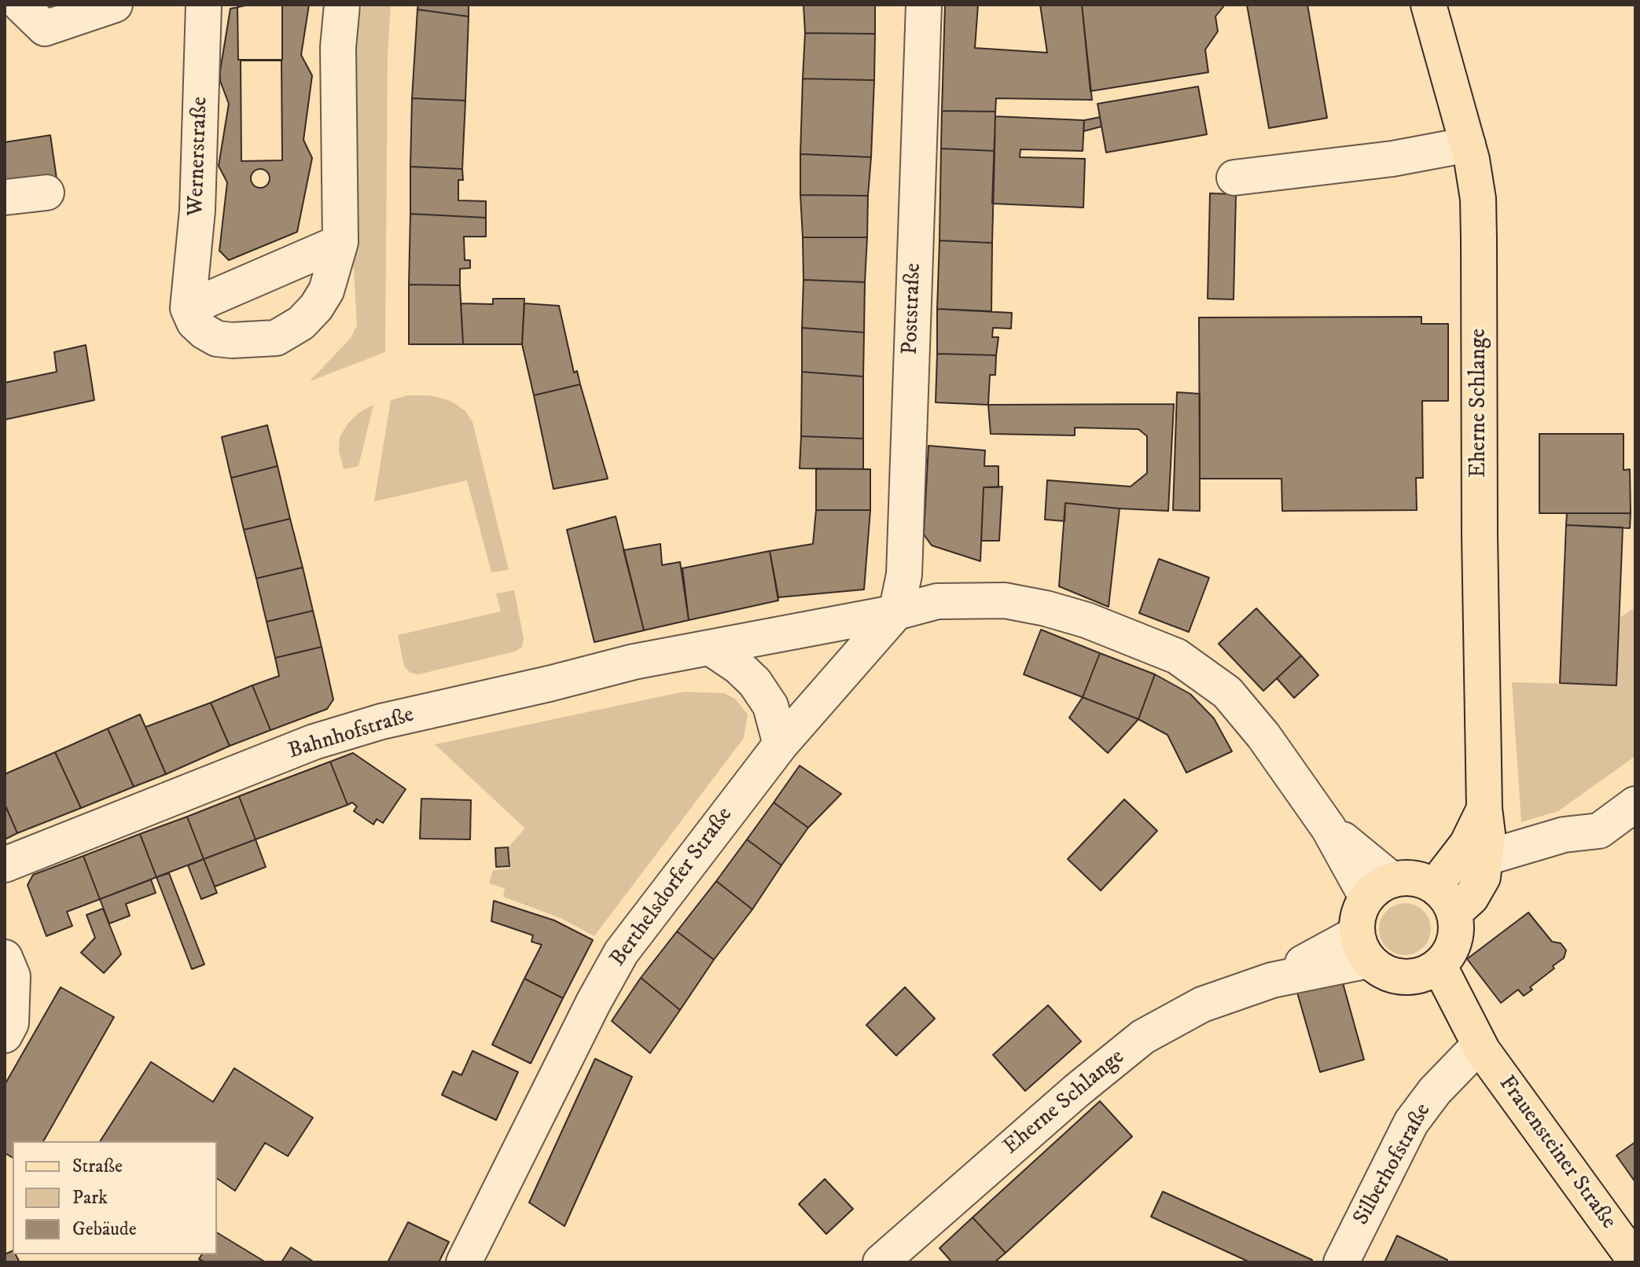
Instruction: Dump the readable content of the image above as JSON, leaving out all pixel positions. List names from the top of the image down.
{
  "streets": {
    "main road": ["Eherne Schlange", "Frauensteiner Straße"],
    "street": [
      "Wernerstraße",
      "Poststraße",
      "Bahnhofstraße",
      "Berthelsdorfer Straße",
      "Silberhofstraße"
    ]
  },
  "crossings": [
    ["Poststraße", "Bahnhofstraße"],
    ["Poststraße", "Berthelsdorfer Straße"],
    ["Eherne Schlange", "Frauensteiner Straße"],
    ["Bahnhofstraße", "Berthelsdorfer Straße"],
    ["Frauensteiner Straße", "Silberhofstraße"]
  ],
  "legend": ["Straße", "Park", "Gebäude"]
}
